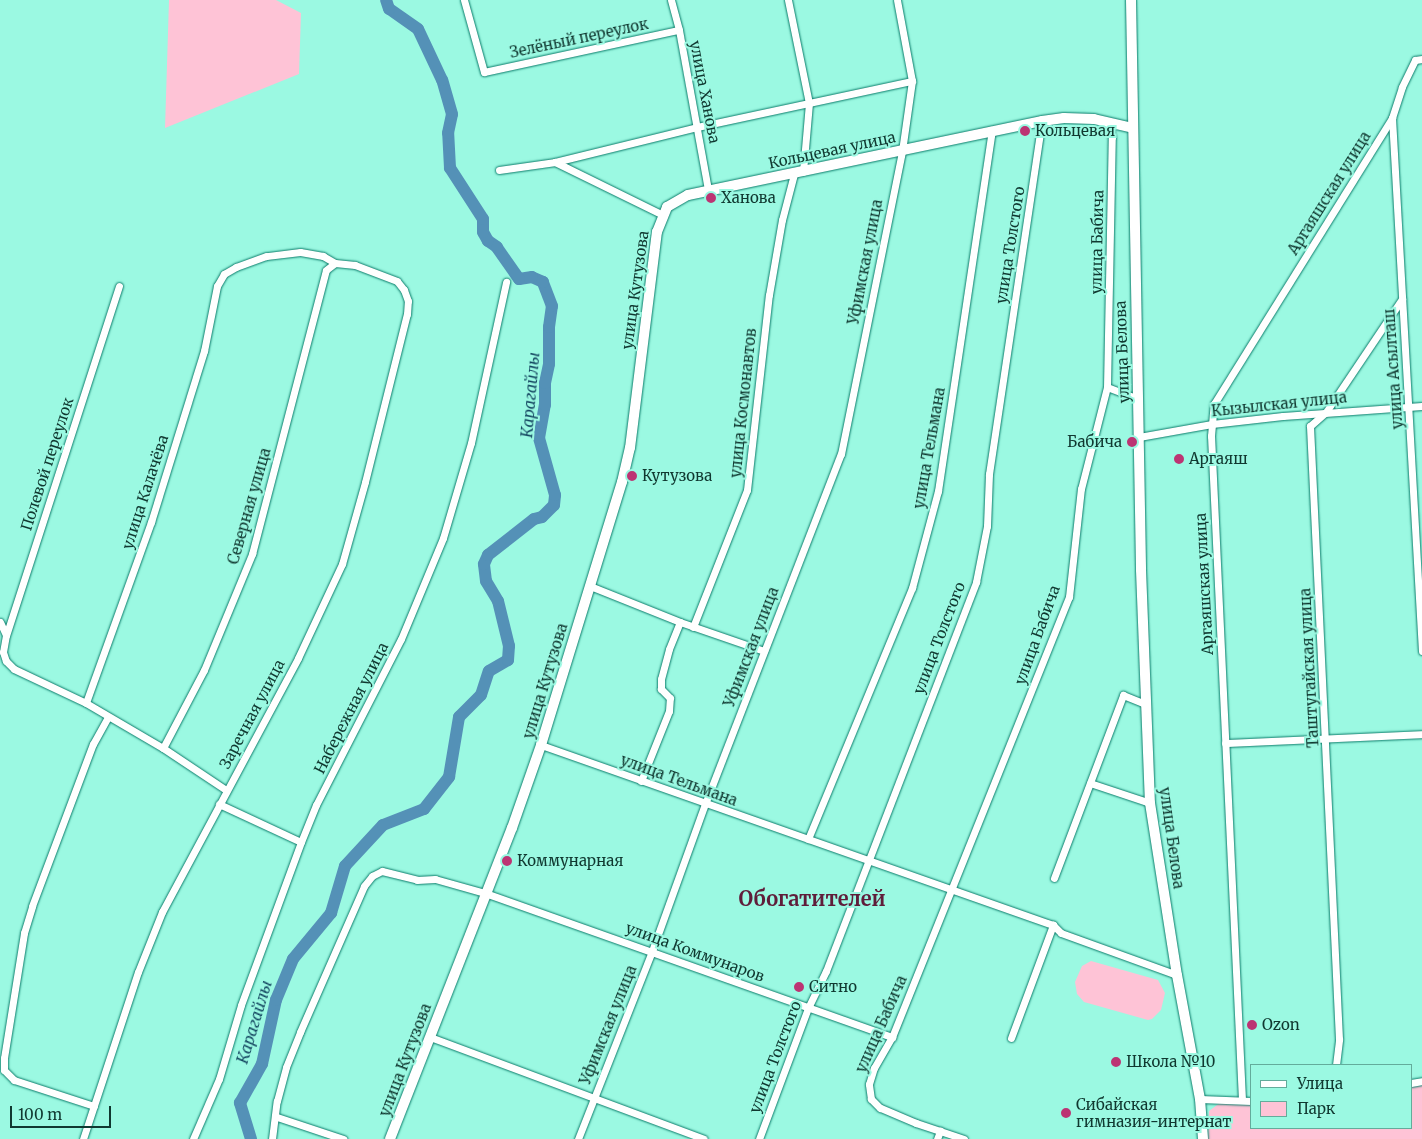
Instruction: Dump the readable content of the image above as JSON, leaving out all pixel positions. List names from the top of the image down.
{
  "streets": {
    "main road": ["Кольцевая улица", "улица Кутузова", "улица Белова"],
    "street": [
      "Зелёный переулок",
      "улица Ханова",
      "Аргаяшская улица",
      "улица Бабича",
      "улица Толстого",
      "Уфимская улица",
      "улица Асылташ",
      "улица Космонавтов",
      "Кызылская улица",
      "улица Тельмана",
      "Полевой переулок",
      "улица Калачёва",
      "Северная улица",
      "Таштугайская улица",
      "Набережная улица",
      "Заречная улица",
      "улица Коммунаров"
    ]
  },
  "crossings": [
    ["Зелёный переулок", "улица Ханова"],
    ["улица Ханова", "Кольцевая улица"],
    ["Кольцевая улица", "улица Бабича"],
    ["Кольцевая улица", "улица Толстого"],
    ["Кольцевая улица", "Уфимская улица"],
    ["Кольцевая улица", "улица Кутузова"],
    ["Кольцевая улица", "улица Белова"],
    ["Кольцевая улица", "улица Космонавтов"],
    ["Кольцевая улица", "улица Тельмана"],
    ["Аргаяшская улица", "улица Асылташ"],
    ["Аргаяшская улица", "Кызылская улица"],
    ["улица Бабича", "улица Тельмана"],
    ["улица Бабича", "улица Коммунаров"],
    ["улица Толстого", "улица Тельмана"],
    ["улица Толстого", "улица Коммунаров"],
    ["Уфимская улица", "улица Тельмана"],
    ["Уфимская улица", "улица Коммунаров"],
    ["улица Кутузова", "улица Тельмана"],
    ["улица Кутузова", "улица Коммунаров"],
    ["улица Белова", "Кызылская улица"],
    ["улица Асылташ", "Кызылская улица"],
    ["улица Асылташ", "Таштугайская улица"],
    ["Кызылская улица", "Таштугайская улица"],
    ["Полевой переулок", "улица Калачёва"],
    ["улица Калачёва", "Северная улица"],
    ["улица Калачёва", "Заречная улица"],
    ["Северная улица", "Заречная улица"]
  ],
  "districts": ["Обогатителей"],
  "water": ["Карагайлы"],
  "places": [
    "Кольцевая",
    "Ханова",
    "Бабича",
    "Аргаяш",
    "Кутузова",
    "Коммунарная",
    "Ситно",
    "Ozon",
    "Школа №10",
    "Сибайская гимназия-интернат"
  ],
  "legend": ["Улица", "Парк"],
  "scale_bar": "100 m"
}
